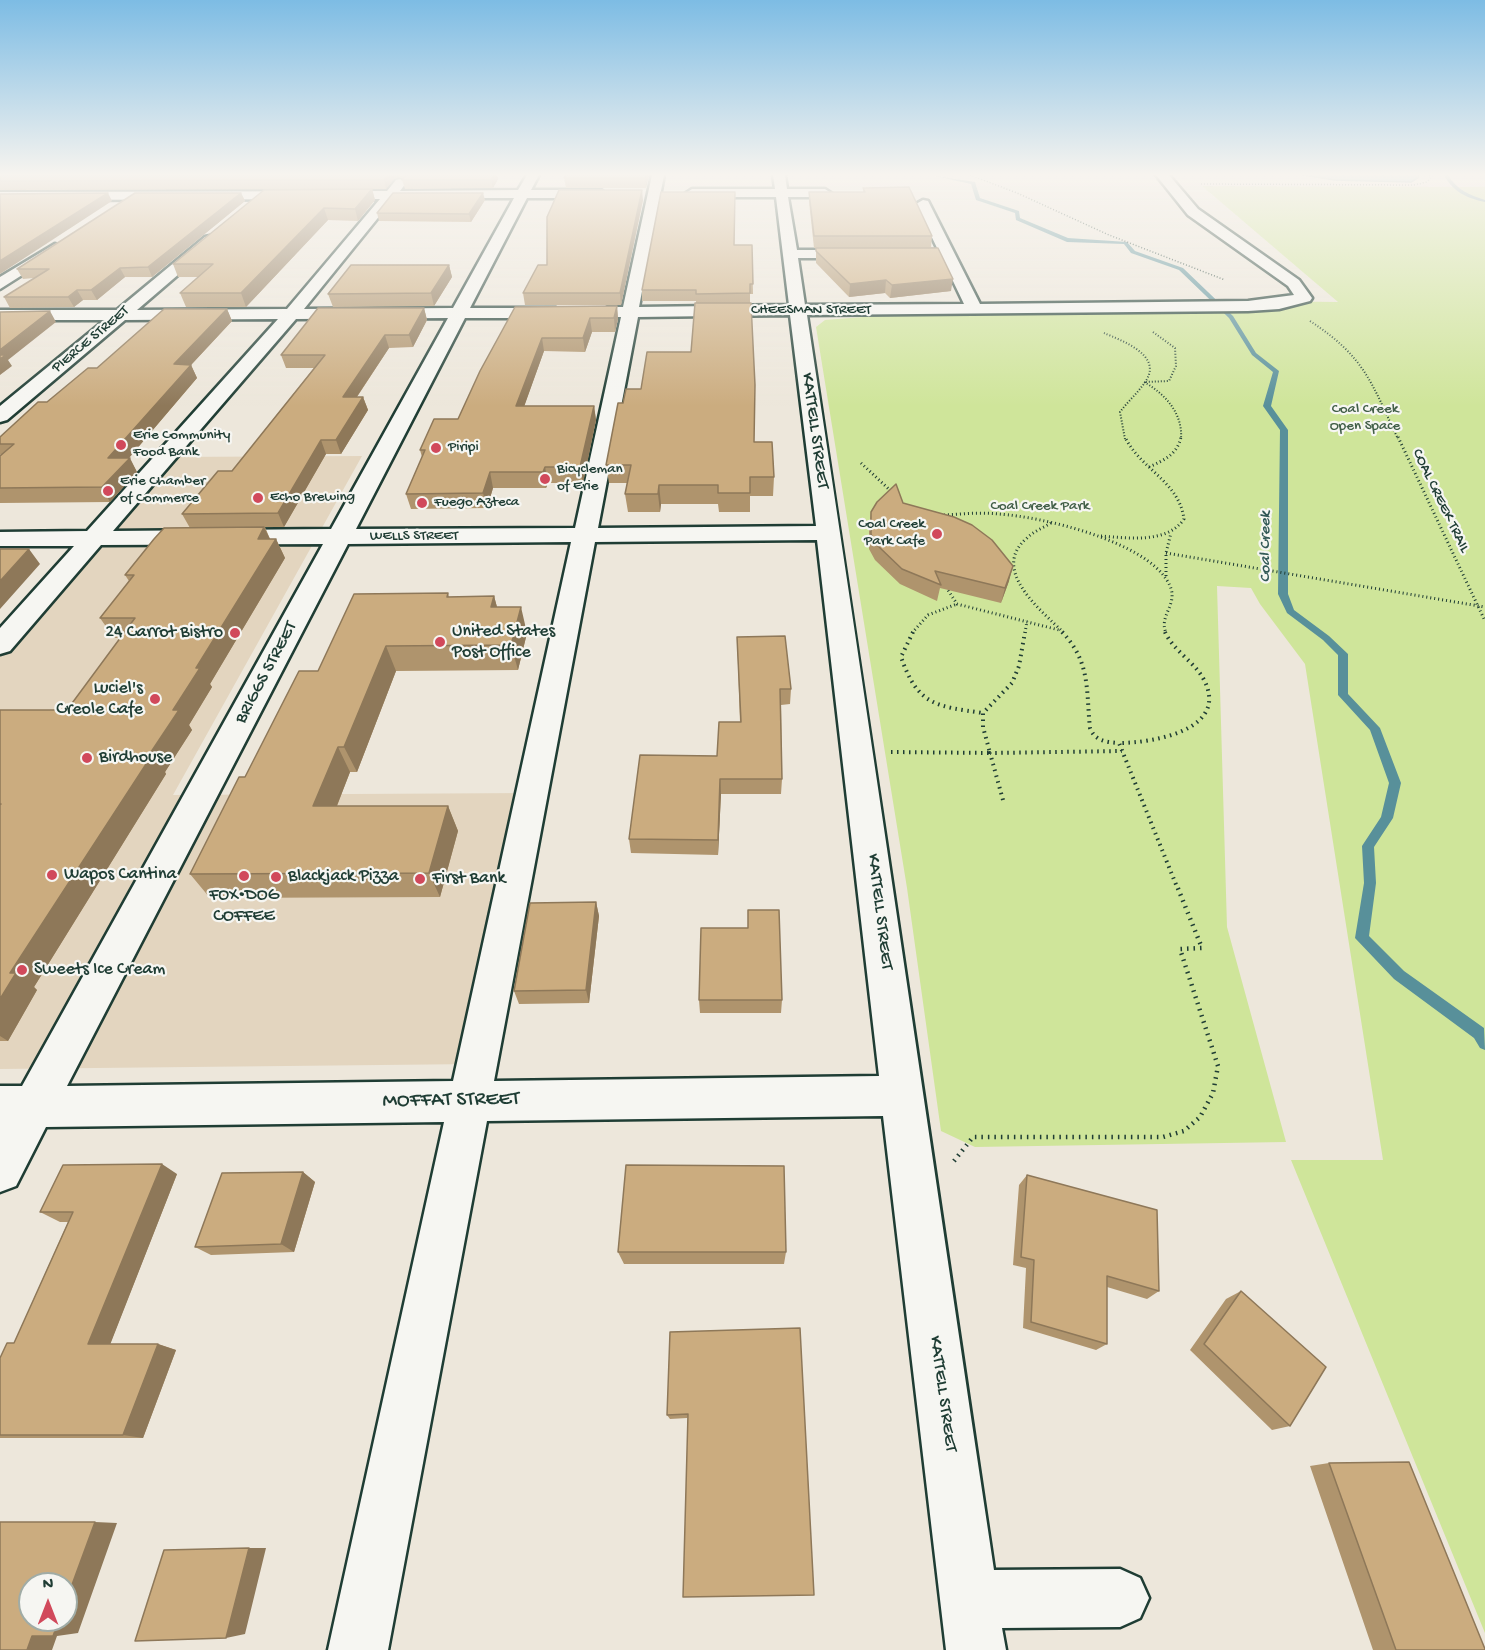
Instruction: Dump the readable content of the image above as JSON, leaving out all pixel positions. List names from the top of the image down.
{
  "streets": {
    "street": [
      "CHEESMAN STREET",
      "PIERCE STREET",
      "KATTELL STREET",
      "WELLS STREET",
      "BRIGGS STREET",
      "MOFFAT STREET"
    ],
    "path": ["COAL CREEK TRAIL"]
  },
  "crossings": [
    ["CHEESMAN STREET", "KATTELL STREET"],
    ["CHEESMAN STREET", "COAL CREEK TRAIL"],
    ["KATTELL STREET", "WELLS STREET"],
    ["KATTELL STREET", "MOFFAT STREET"],
    ["WELLS STREET", "BRIGGS STREET"],
    ["BRIGGS STREET", "MOFFAT STREET"]
  ],
  "water": ["Coal Creek"],
  "parks": ["Coal Creek Open Space", "Coal Creek Park"],
  "places": [
    "Erie Community Food Bank",
    "Piripi",
    "Bicycleman of Erie",
    "Erie Chamber of Commerce",
    "Echo Brewing",
    "Fuego Azteca",
    "Coal Creek Park Cafe",
    "24 Carrot Bistro",
    "United States Post Office",
    "Luciel's Creole Cafe",
    "Birdhouse",
    "Wapos Cantina",
    "FOX•DOG COFFEE",
    "Blackjack Pizza",
    "First Bank",
    "Sweets Ice Cream"
  ],
  "north": "top"
}
